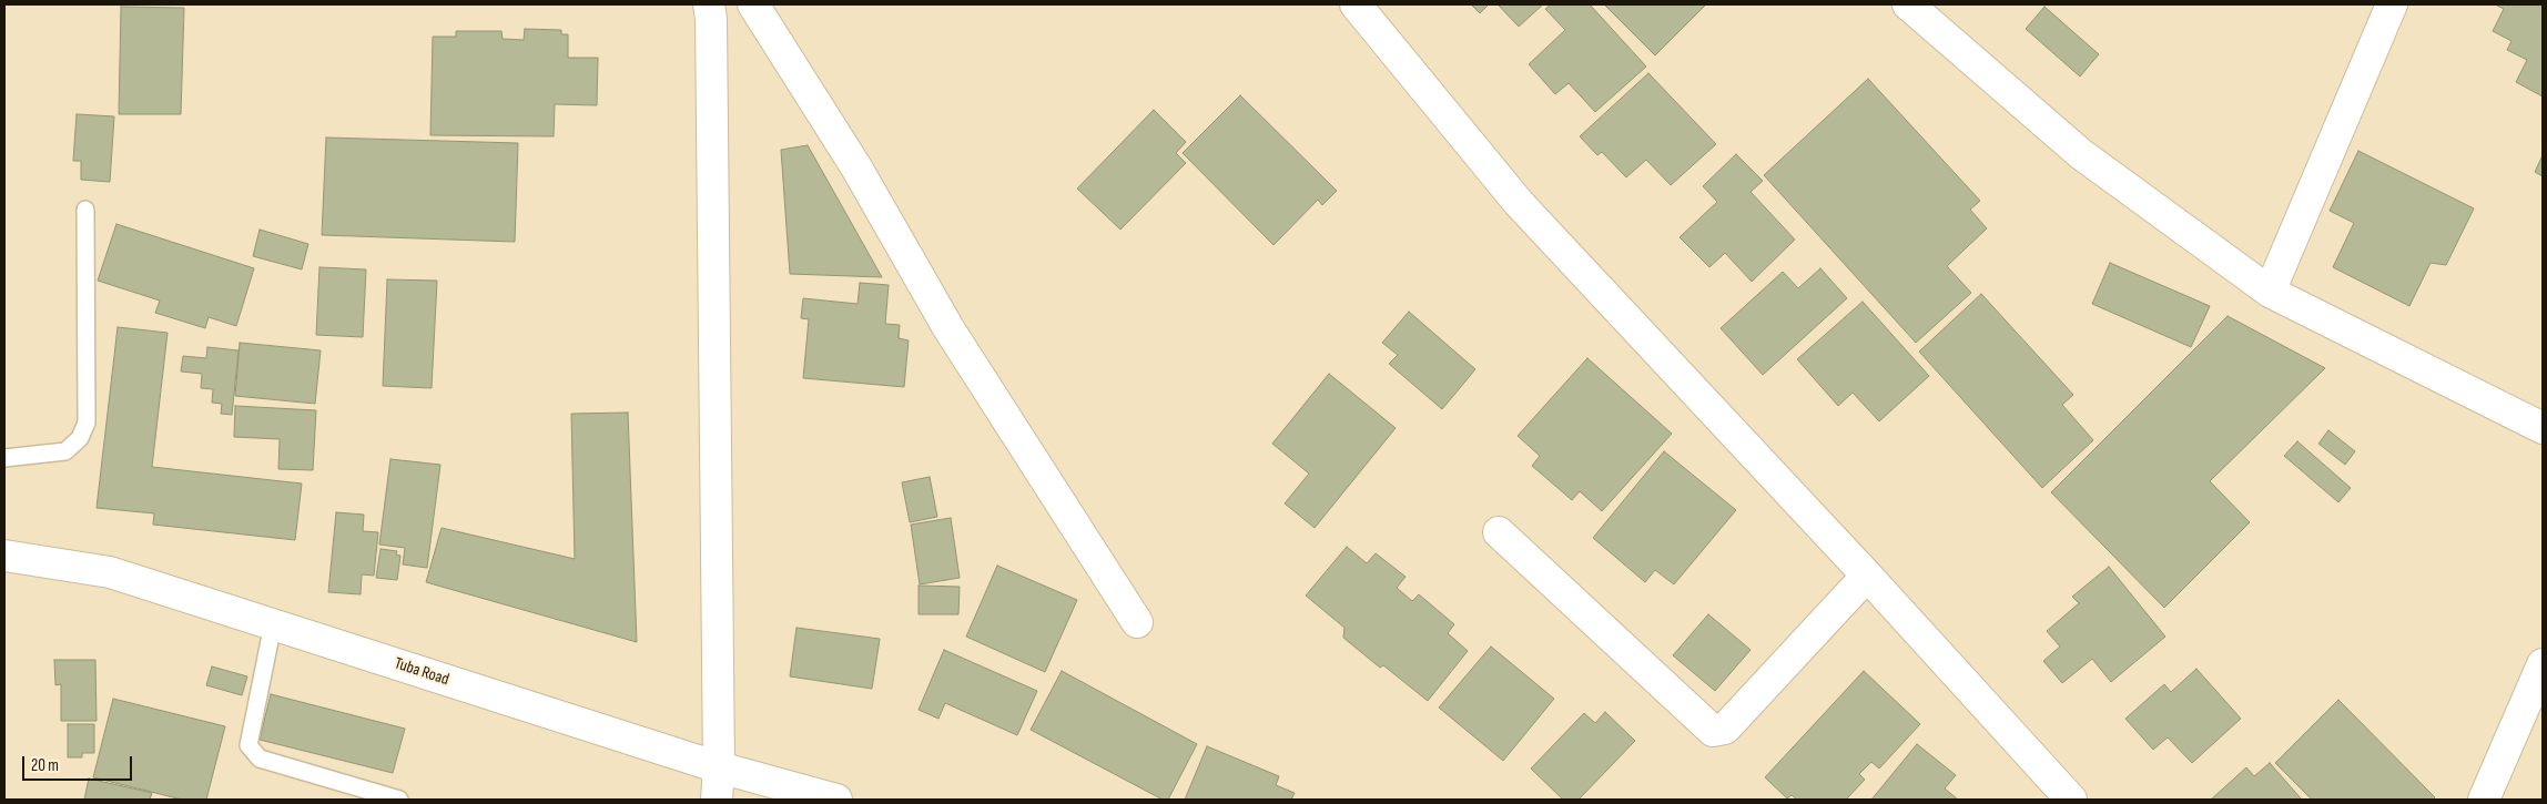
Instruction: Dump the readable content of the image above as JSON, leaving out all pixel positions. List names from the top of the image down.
{
  "streets": {
    "street": ["Tuba Road"]
  },
  "scale_bar": "20 m"
}
